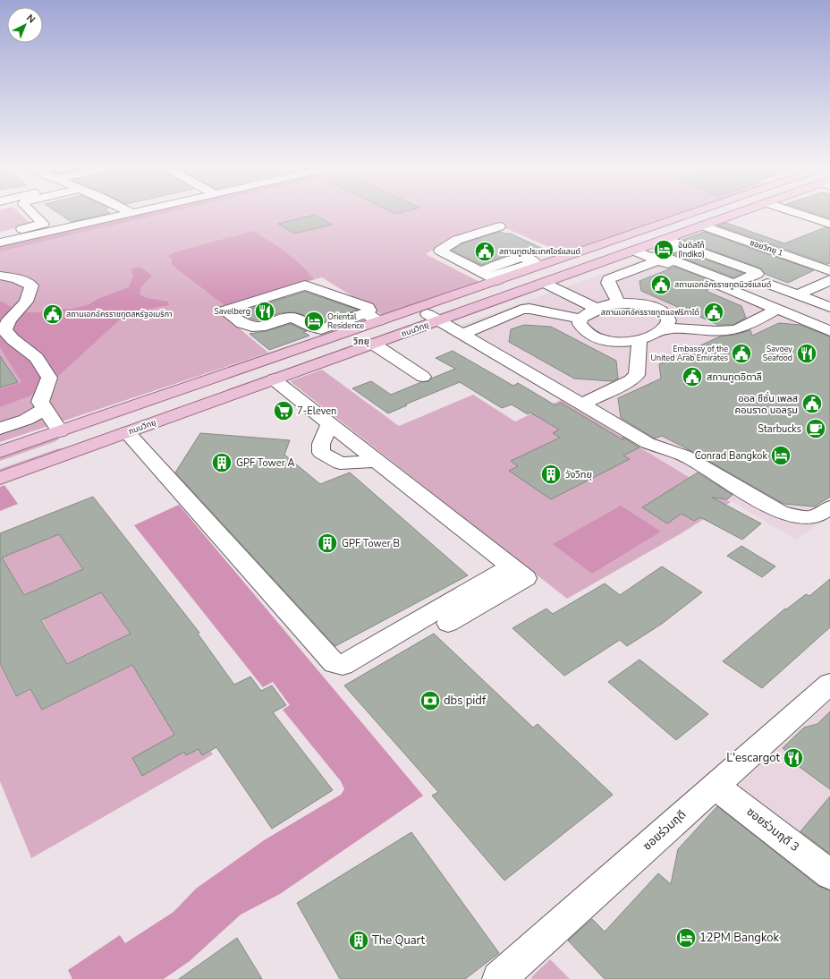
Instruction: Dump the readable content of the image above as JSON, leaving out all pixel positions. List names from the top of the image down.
{
  "streets": {
    "main road": ["ถนนวิทยุ"],
    "street": ["ซอยวิทยุ 1", "ซอยร่วมฤดี 3", "ซอยร่วมฤดี"]
  },
  "crossings": [
    ["ซอยวิทยุ 1", "ถนนวิทยุ"],
    ["ซอยร่วมฤดี 3", "ซอยร่วมฤดี"]
  ],
  "districts": ["วิทยุ"],
  "places": {
    "hotel": [
      "อินดิสโก้ (Indiko)",
      "Oriental Residence",
      "Conrad Bangkok",
      "12PM Bangkok"
    ],
    "public building": [
      "สถานทูตประเทศไอร์แลนด์",
      "สถานเอกอัครราชทูตนิวซีแลนด์",
      "สถานเอกอัครราชทูตแอฟริกาใต้",
      "สถานเอกอัครราชทูตสหรัฐอเมริกา",
      "Embassy of the United Arab Emirates",
      "สถานทูตอิตาลี",
      "ออล ซีซั่น เพลส คอนราด บอลรูม"
    ],
    "restaurant": ["Savelberg", "Savoey Seafood", "L'escargot"],
    "supermarket": ["7-Eleven"],
    "cafe": ["Starbucks"],
    "building": [
      "GPF Tower A",
      "วังวิทยุ",
      "GPF Tower B",
      "The Quart"
    ],
    "bank": ["dbs pidf"]
  },
  "north": "top right"
}
